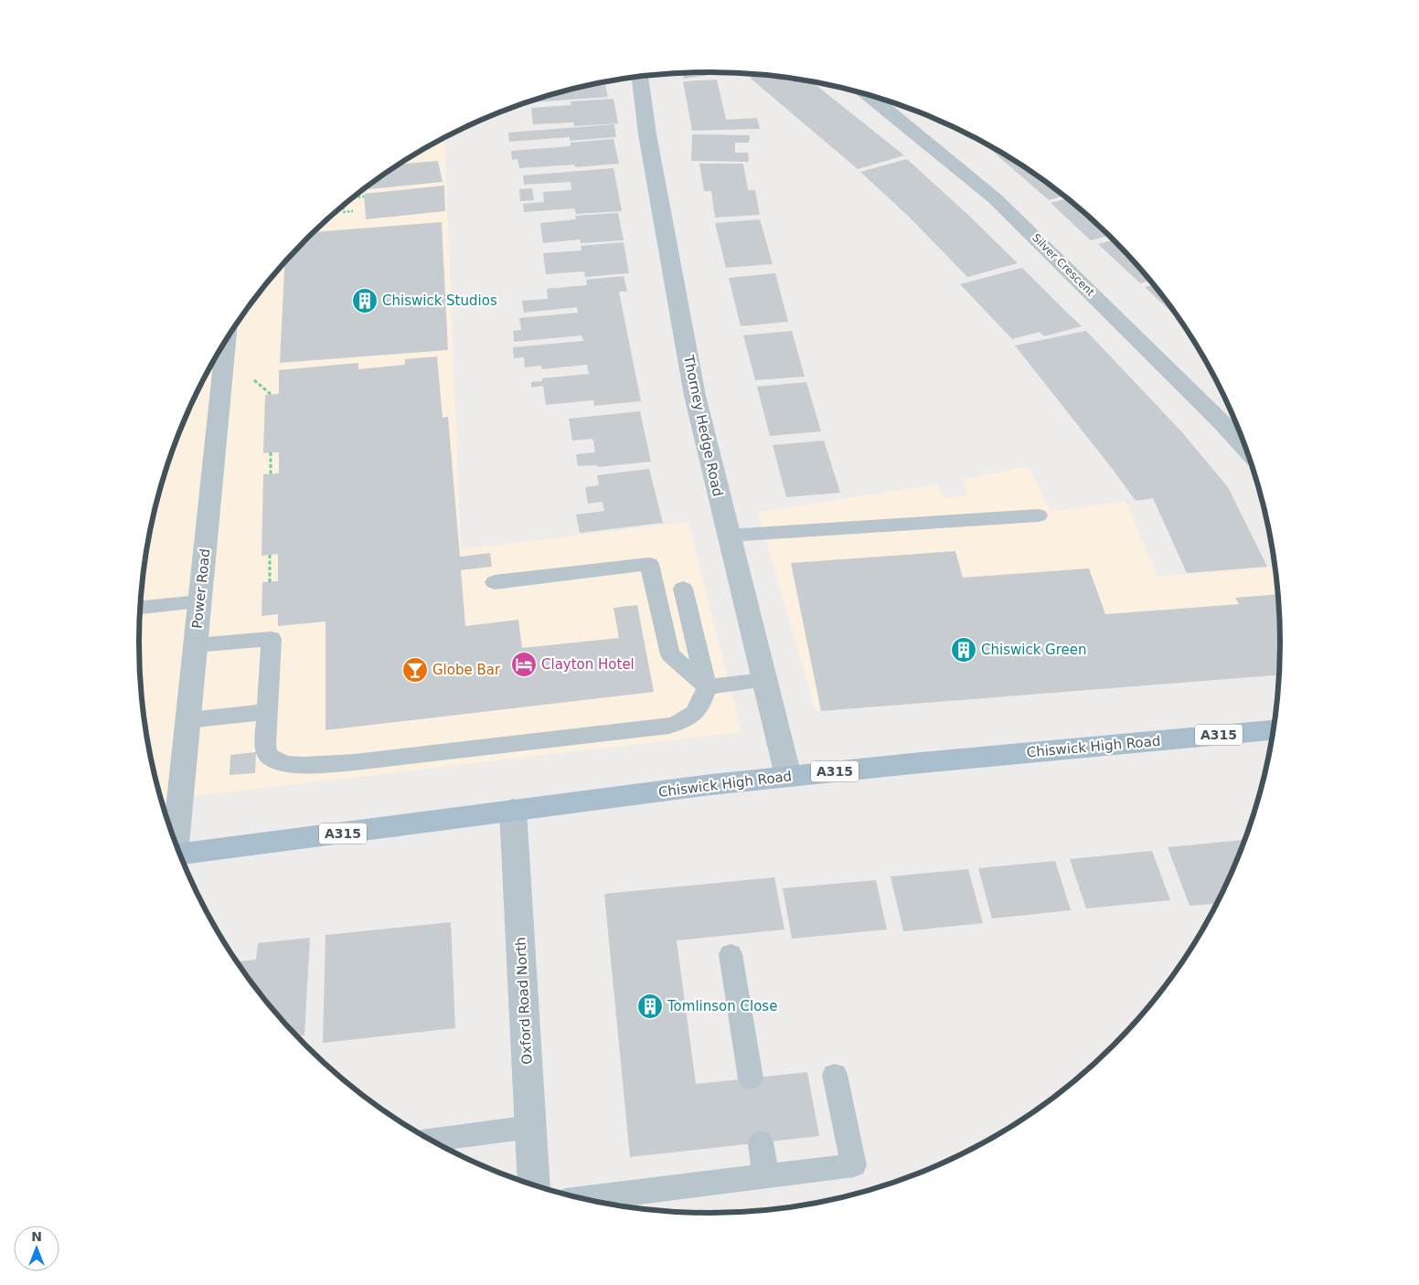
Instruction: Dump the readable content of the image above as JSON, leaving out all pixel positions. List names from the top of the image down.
{
  "streets": {
    "main road": ["A315", "Chiswick High Road"],
    "street": [
      "Silver Crescent",
      "Thorney Hedge Road",
      "Power Road",
      "Oxford Road North"
    ]
  },
  "crossings": [
    ["Thorney Hedge Road", "Chiswick High Road"],
    ["Chiswick High Road", "Oxford Road North"]
  ],
  "places": {
    "building": ["Chiswick Studios", "Chiswick Green", "Tomlinson Close"],
    "hotel": ["Clayton Hotel"],
    "bar": ["Globe Bar"]
  },
  "north": "top"
}
